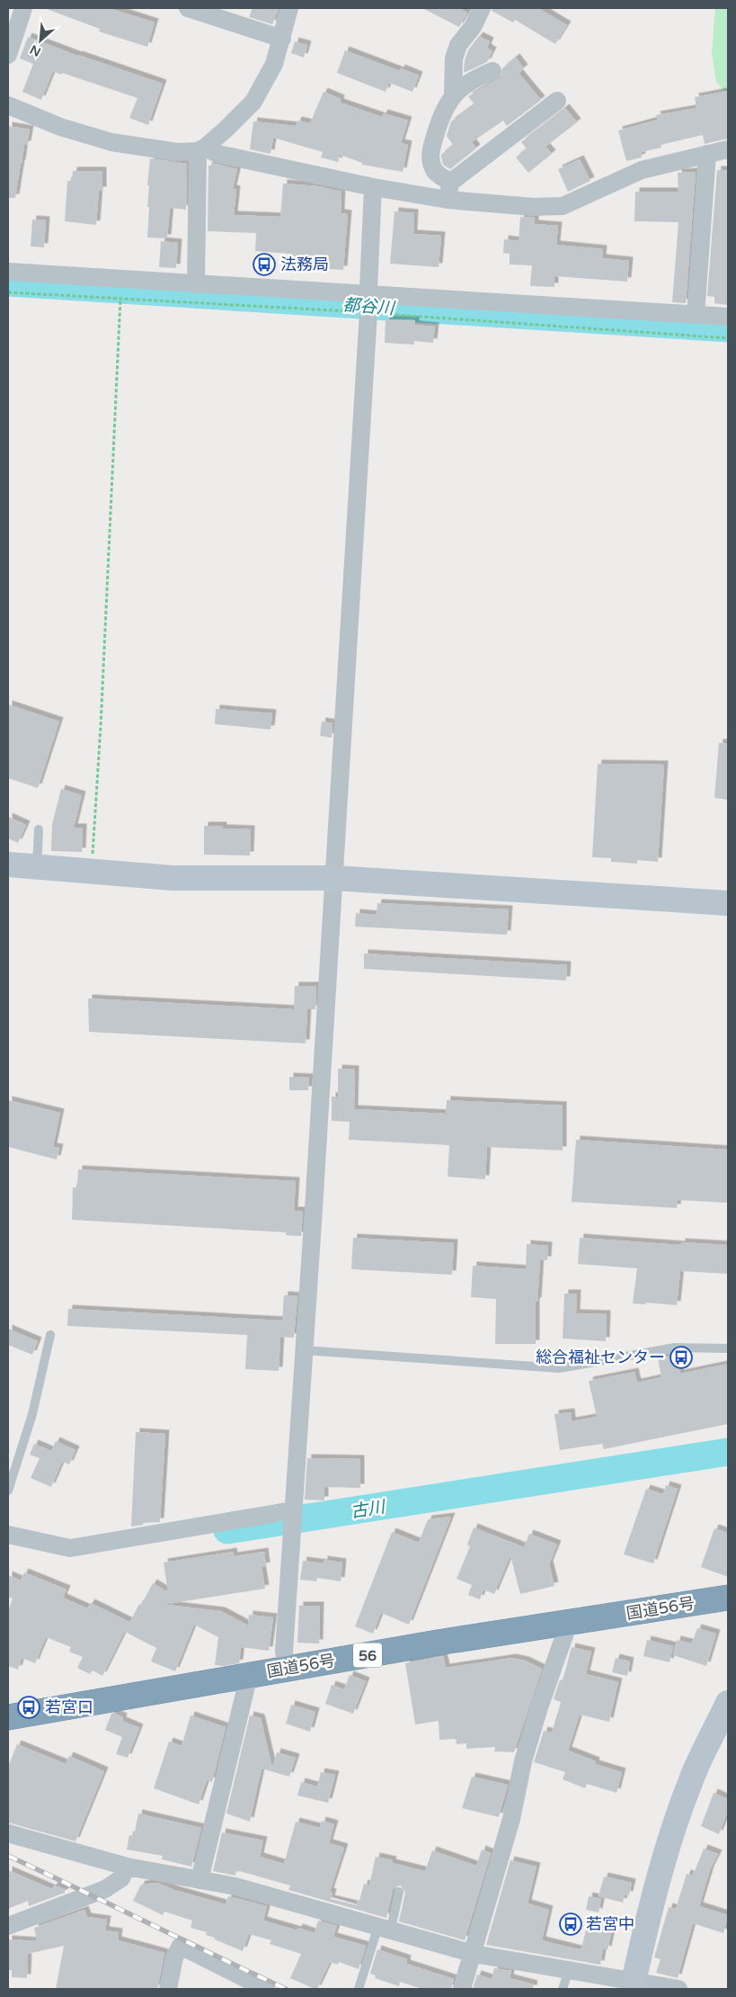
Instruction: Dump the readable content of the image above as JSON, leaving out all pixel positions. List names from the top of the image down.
{
  "streets": {
    "highway": ["国道56号", "56"]
  },
  "water": ["都谷川", "古川"],
  "places": {
    "bus stop": [
      "法務局",
      "総合福祉センター",
      "若宮口",
      "若宮中"
    ]
  },
  "north": "bottom left"
}
